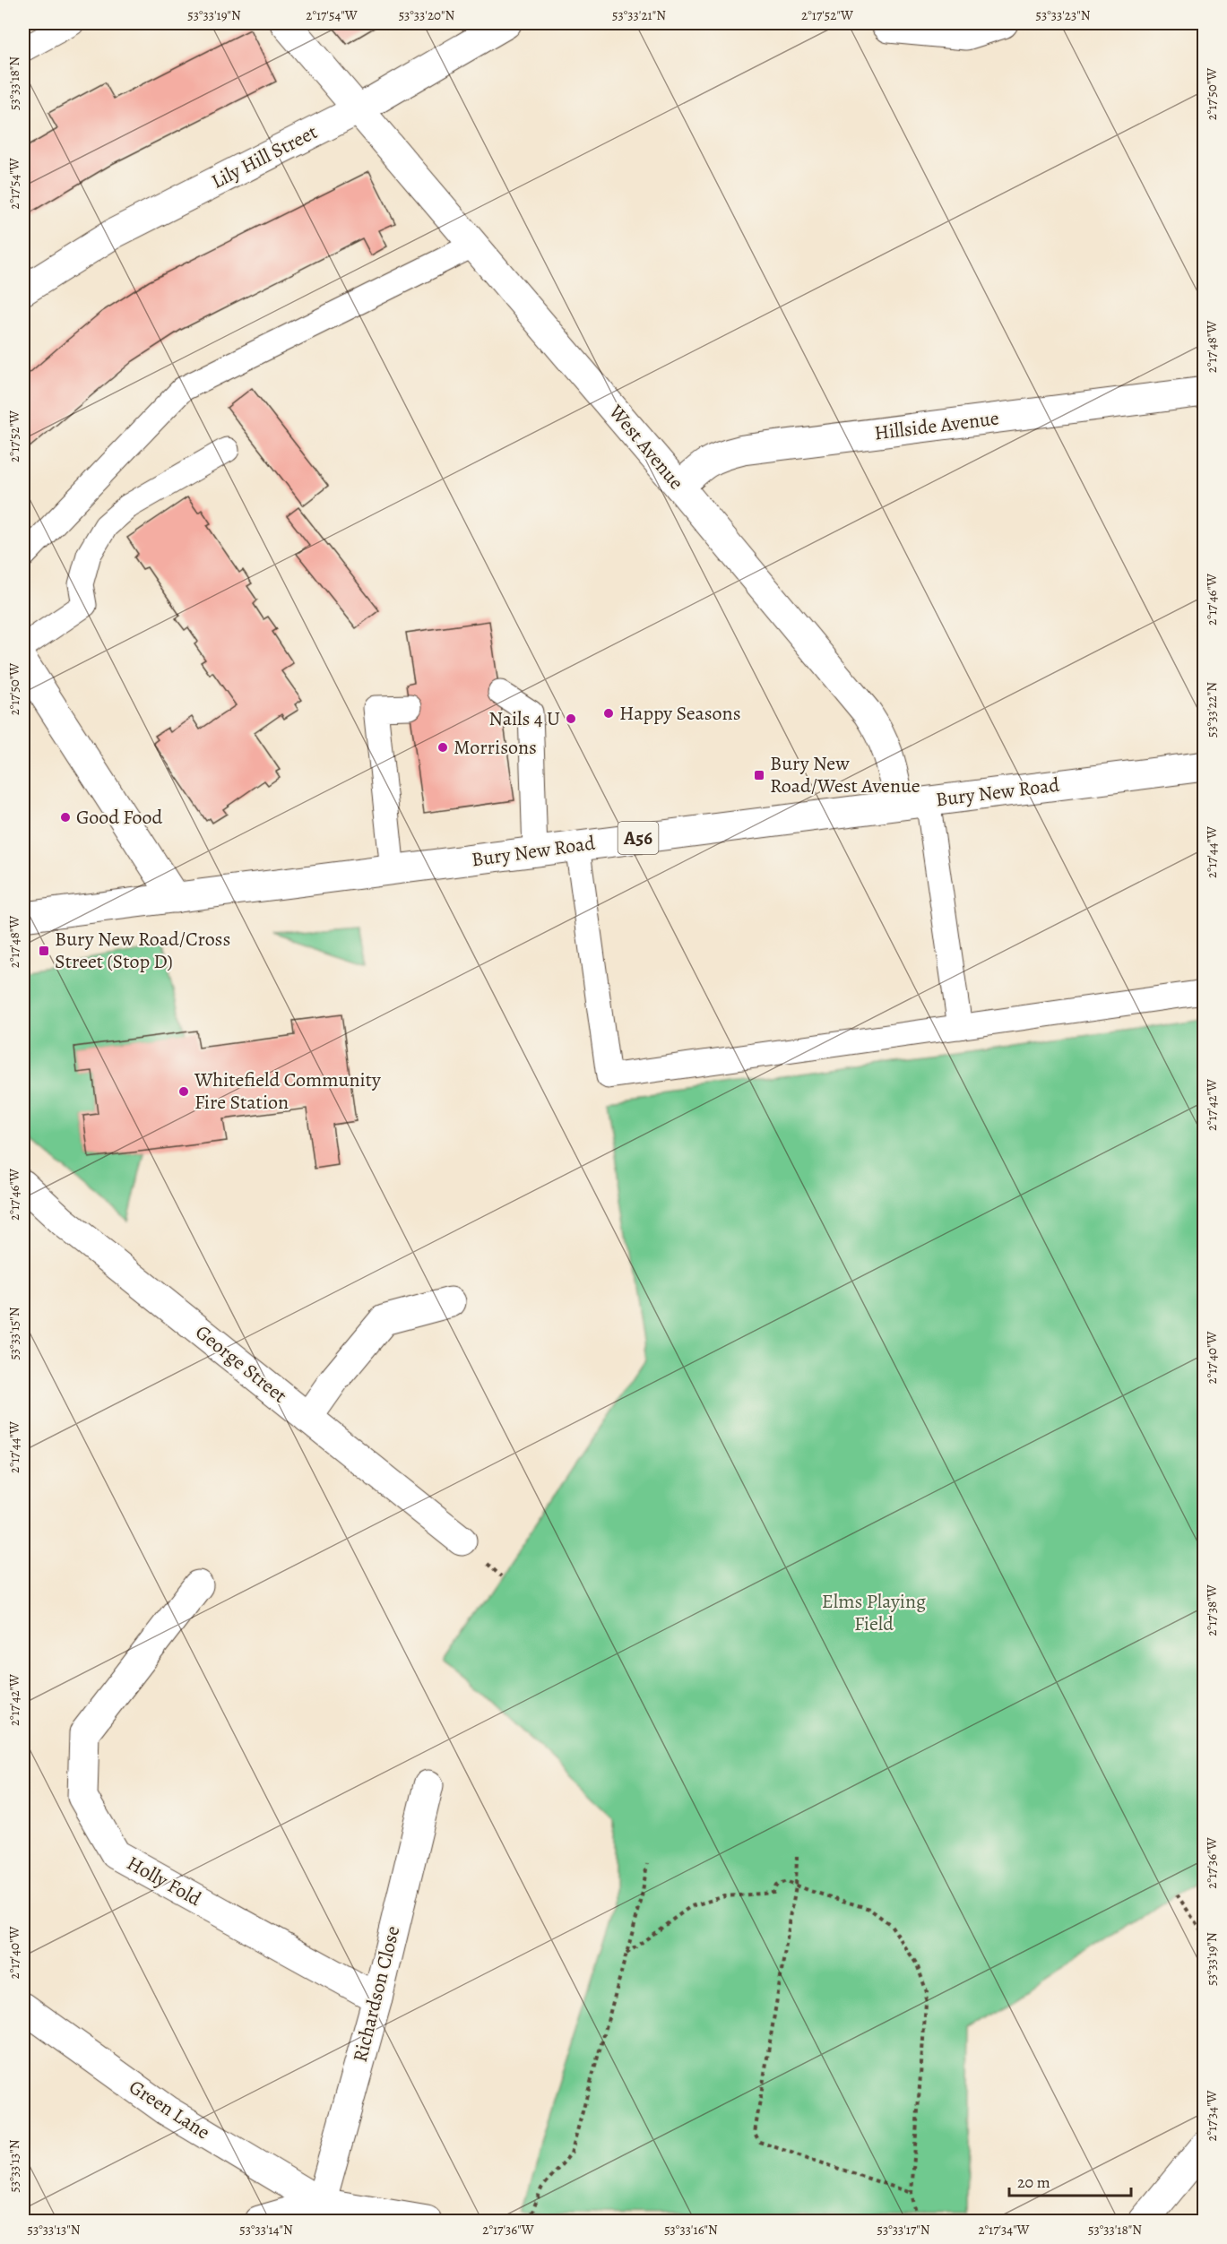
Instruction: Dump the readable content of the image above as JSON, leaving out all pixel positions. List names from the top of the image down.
{
  "streets": {
    "main road": [
      "Lily Hill Street",
      "Hillside Avenue",
      "West Avenue",
      "Bury New Road",
      "A56",
      "George Street",
      "Holly Fold",
      "Richardson Close",
      "Green Lane"
    ]
  },
  "crossings": [
    ["Lily Hill Street", "West Avenue"],
    ["Hillside Avenue", "West Avenue"],
    ["West Avenue", "Bury New Road"],
    ["Holly Fold", "Richardson Close"],
    ["Richardson Close", "Green Lane"]
  ],
  "parks": ["Elms Playing Field"],
  "places": {
    "other": [
      "Happy Seasons",
      "Nails 4 U",
      "Morrisons",
      "Good Food",
      "Whitefield Community Fire Station"
    ],
    "transit": ["Bury New Road/West Avenue", "Bury New Road/Cross Street (Stop D)"]
  },
  "scale_bar": "20 m",
  "coordinates": [
    "53°33'19\"N",
    "2°17'54\"W",
    "53°33'20\"N",
    "53°33'21\"N",
    "2°17'52\"W",
    "53°33'23\"N",
    "53°33'18\"N",
    "2°17'50\"W",
    "2°17'48\"W",
    "2°17'46\"W",
    "53°33'22\"N",
    "2°17'44\"W",
    "2°17'42\"W",
    "53°33'15\"N",
    "2°17'40\"W",
    "2°17'38\"W",
    "2°17'36\"W",
    "2°17'34\"W",
    "53°33'13\"N",
    "53°33'14\"N",
    "53°33'16\"N",
    "53°33'17\"N"
  ]
}
